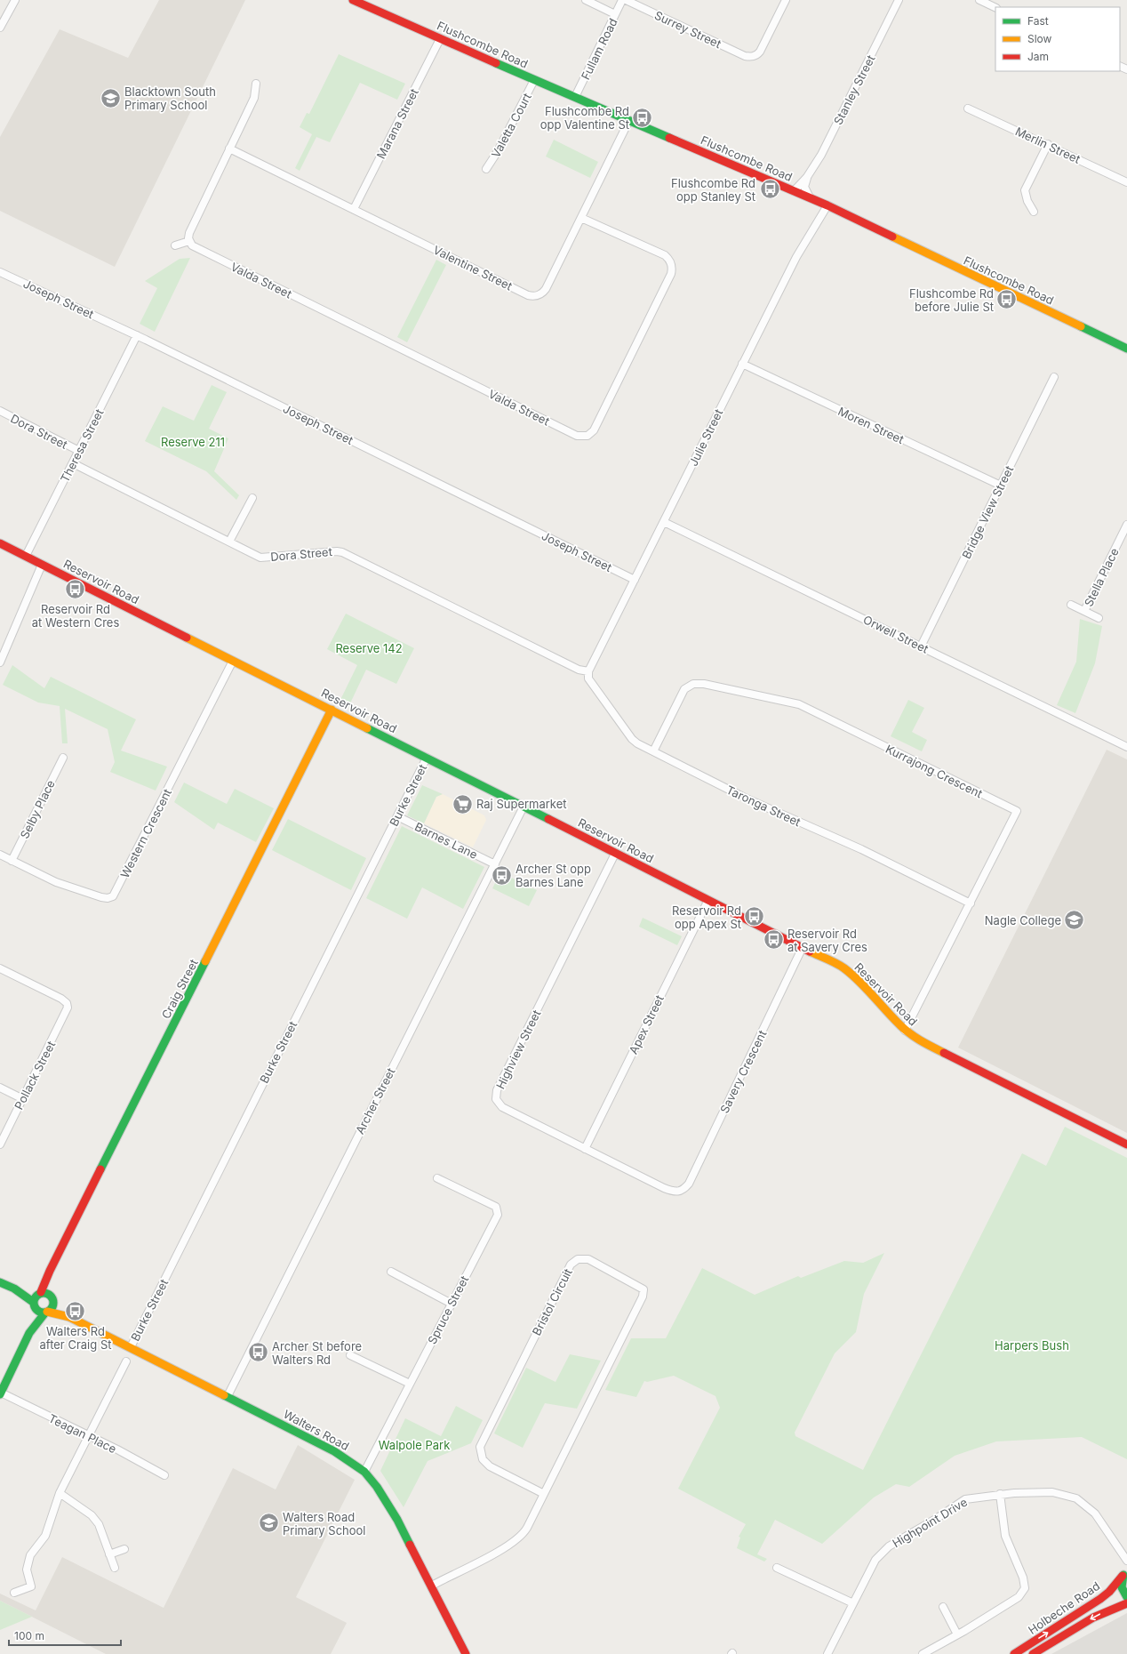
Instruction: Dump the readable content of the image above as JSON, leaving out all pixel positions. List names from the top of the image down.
{
  "streets": {
    "main road": [
      "Flushcombe Road",
      "Reservoir Road",
      "Craig Street",
      "Walters Road",
      "Holbeche Road"
    ],
    "street": [
      "Surrey Street",
      "Fullam Road",
      "Stanley Street",
      "Marana Street",
      "Valetta Court",
      "Merlin Street",
      "Valentine Street",
      "Valda Street",
      "Joseph Street",
      "Moren Street",
      "Dora Street",
      "Julie Street",
      "Theresa Street",
      "Bridge View Street",
      "Stella Place",
      "Orwell Street",
      "Kurrajong Crescent",
      "Burke Street",
      "Taronga Street",
      "Selby Place",
      "Western Crescent",
      "Barnes Lane",
      "Apex Street",
      "Highview Street",
      "Savery Crescent",
      "Pollack Street",
      "Archer Street",
      "Bristol Circuit",
      "Spruce Street",
      "Teagan Place",
      "Highpoint Drive"
    ]
  },
  "crossings": [
    ["Flushcombe Road", "Fullam Road"],
    ["Flushcombe Road", "Stanley Street"],
    ["Flushcombe Road", "Marana Street"],
    ["Flushcombe Road", "Valetta Court"],
    ["Flushcombe Road", "Valentine Street"],
    ["Flushcombe Road", "Julie Street"],
    ["Marana Street", "Valentine Street"],
    ["Valentine Street", "Valda Street"],
    ["Joseph Street", "Julie Street"],
    ["Joseph Street", "Theresa Street"],
    ["Moren Street", "Julie Street"],
    ["Moren Street", "Bridge View Street"],
    ["Dora Street", "Julie Street"],
    ["Dora Street", "Theresa Street"],
    ["Dora Street", "Taronga Street"],
    ["Julie Street", "Orwell Street"],
    ["Julie Street", "Taronga Street"],
    ["Theresa Street", "Reservoir Road"],
    ["Bridge View Street", "Orwell Street"],
    ["Reservoir Road", "Kurrajong Crescent"],
    ["Reservoir Road", "Burke Street"],
    ["Reservoir Road", "Western Crescent"],
    ["Reservoir Road", "Craig Street"],
    ["Reservoir Road", "Apex Street"],
    ["Reservoir Road", "Highview Street"],
    ["Reservoir Road", "Savery Crescent"],
    ["Reservoir Road", "Archer Street"],
    ["Kurrajong Crescent", "Taronga Street"],
    ["Burke Street", "Barnes Lane"],
    ["Burke Street", "Walters Road"],
    ["Selby Place", "Western Crescent"],
    ["Barnes Lane", "Archer Street"],
    ["Craig Street", "Walters Road"],
    ["Apex Street", "Highview Street"],
    ["Highview Street", "Savery Crescent"],
    ["Archer Street", "Walters Road"],
    ["Bristol Circuit", "Walters Road"],
    ["Spruce Street", "Walters Road"]
  ],
  "parks": [
    "Reserve 211",
    "Reserve 142",
    "Harpers Bush",
    "Walpole Park"
  ],
  "places": {
    "school or university": ["Blacktown South Primary School", "Nagle College", "Walters Road Primary School"],
    "bus stop": [
      "Flushcombe Rd opp Valentine St",
      "Flushcombe Rd opp Stanley St",
      "Flushcombe Rd before Julie St",
      "Reservoir Rd at Western Cres",
      "Archer St opp Barnes Lane",
      "Reservoir Rd opp Apex St",
      "Reservoir Rd at Savery Cres",
      "Walters Rd after Craig St",
      "Archer St before Walters Rd"
    ],
    "supermarket": ["Raj Supermarket"]
  },
  "legend": ["Fast", "Slow", "Jam"],
  "scale_bar": "100 m"
}
